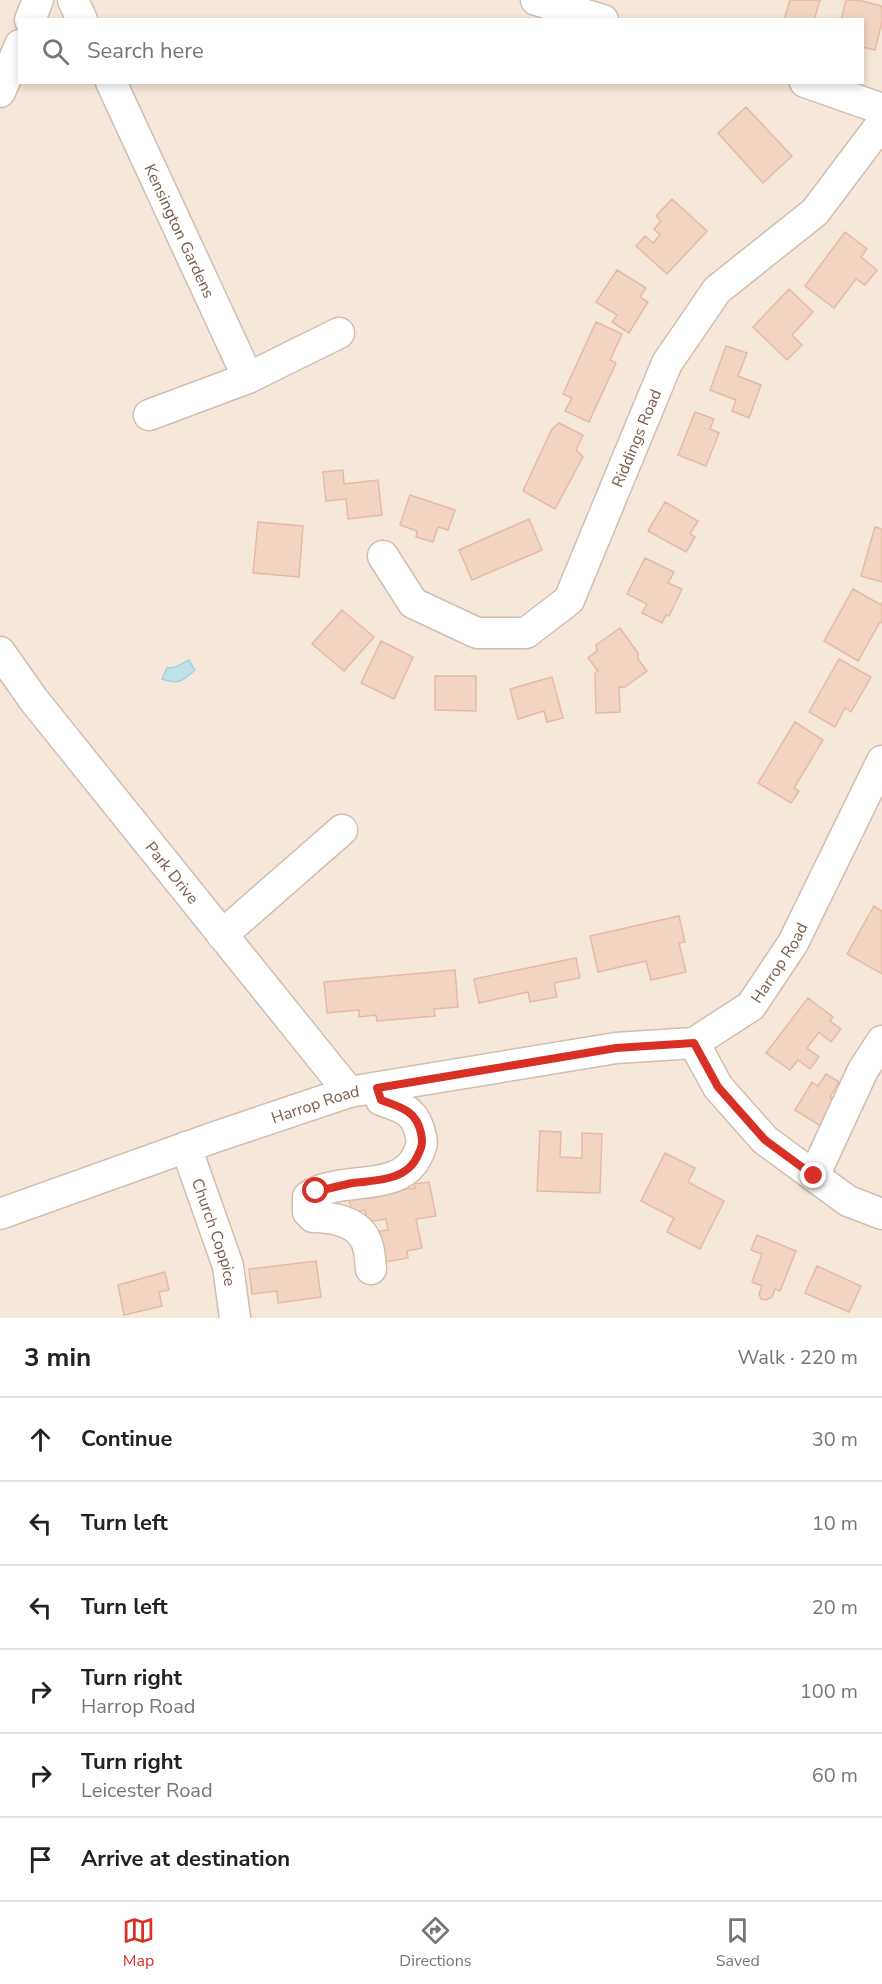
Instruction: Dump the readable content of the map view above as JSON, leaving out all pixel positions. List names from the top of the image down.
{
  "streets": {
    "street": [
      "Kensington Gardens",
      "Riddings Road",
      "Park Drive",
      "Harrop Road",
      "Church Coppice"
    ]
  },
  "crossings": [
    ["Park Drive", "Harrop Road"],
    ["Harrop Road", "Church Coppice"]
  ],
  "page": {
    "search": "Search here",
    "heading": ["3 min", "Walk · 220 m"],
    "list": [
      ["Continue", "30 m"],
      ["Turn left", "10 m"],
      ["Turn left", "20 m"],
      ["Turn right", "Harrop Road", "100 m"],
      ["Turn right", "Leicester Road", "60 m"],
      "Arrive at destination"
    ],
    "nav": ["Map", "Directions", "Saved"]
  }
}
